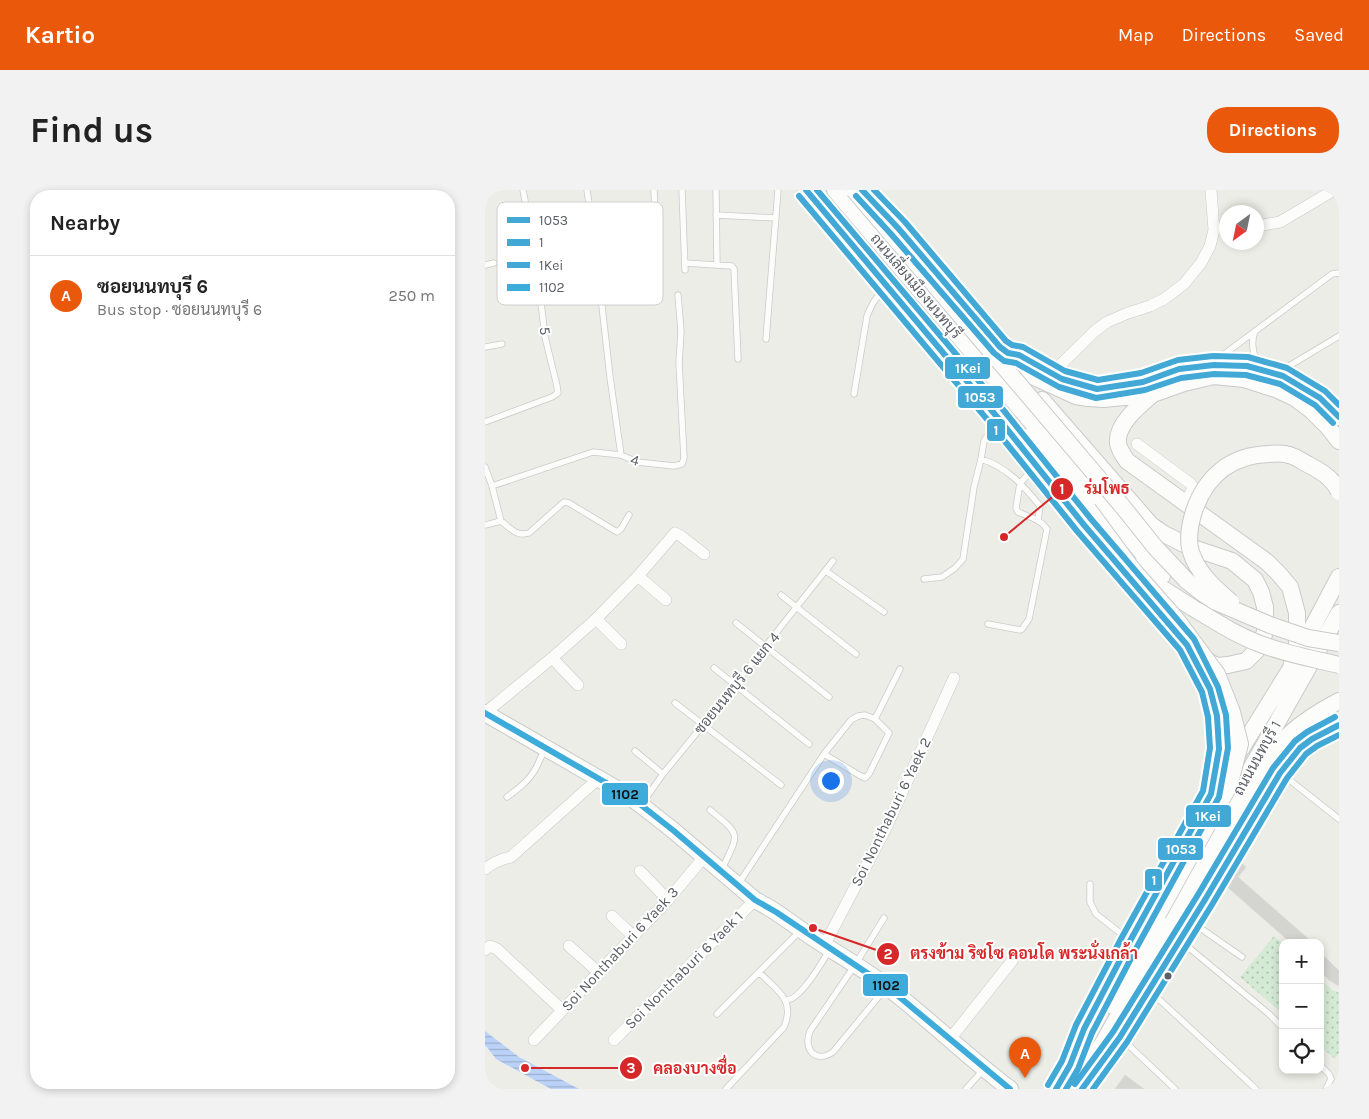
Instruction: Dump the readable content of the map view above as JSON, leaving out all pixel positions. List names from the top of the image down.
{
  "streets": {
    "main road": ["ถนนเลี่ยงเมืองนนทบุรี", "ถนนนนทบุรี 1"],
    "street": ["Soi Nonthaburi 6 Yaek 2", "Soi Nonthaburi 6 Yaek 3", "Soi Nonthaburi 6 Yaek 1"],
    "lane": ["5", "4", "ซอยนนทบุรี 6 แยก 4"]
  },
  "places": ["ร่มโพธ", "ตรงข้าม ริซโซ คอนโด พระนั่งเกล้า", "คลองบางซื่อ"],
  "lines": [
    "transit line 1053",
    "transit line 1Kei",
    "transit line 1",
    "transit line 1102"
  ],
  "legend": [
    "1053",
    "1",
    "1Kei",
    "1102"
  ],
  "north": "bottom left",
  "page": {
    "header": "Kartio",
    "nav": ["Map", "Directions", "Saved"],
    "buttons": "Directions",
    "title": "Find us",
    "heading": "Nearby",
    "list": [
      {
        "mark": "A",
        "name": "ซอยนนทบุรี 6",
        "note": "Bus stop · ซอยนนทบุรี 6",
        "value": "250 m"
      }
    ],
    "map_buttons": ["+", "−"],
    "pins": "A"
  }
}
